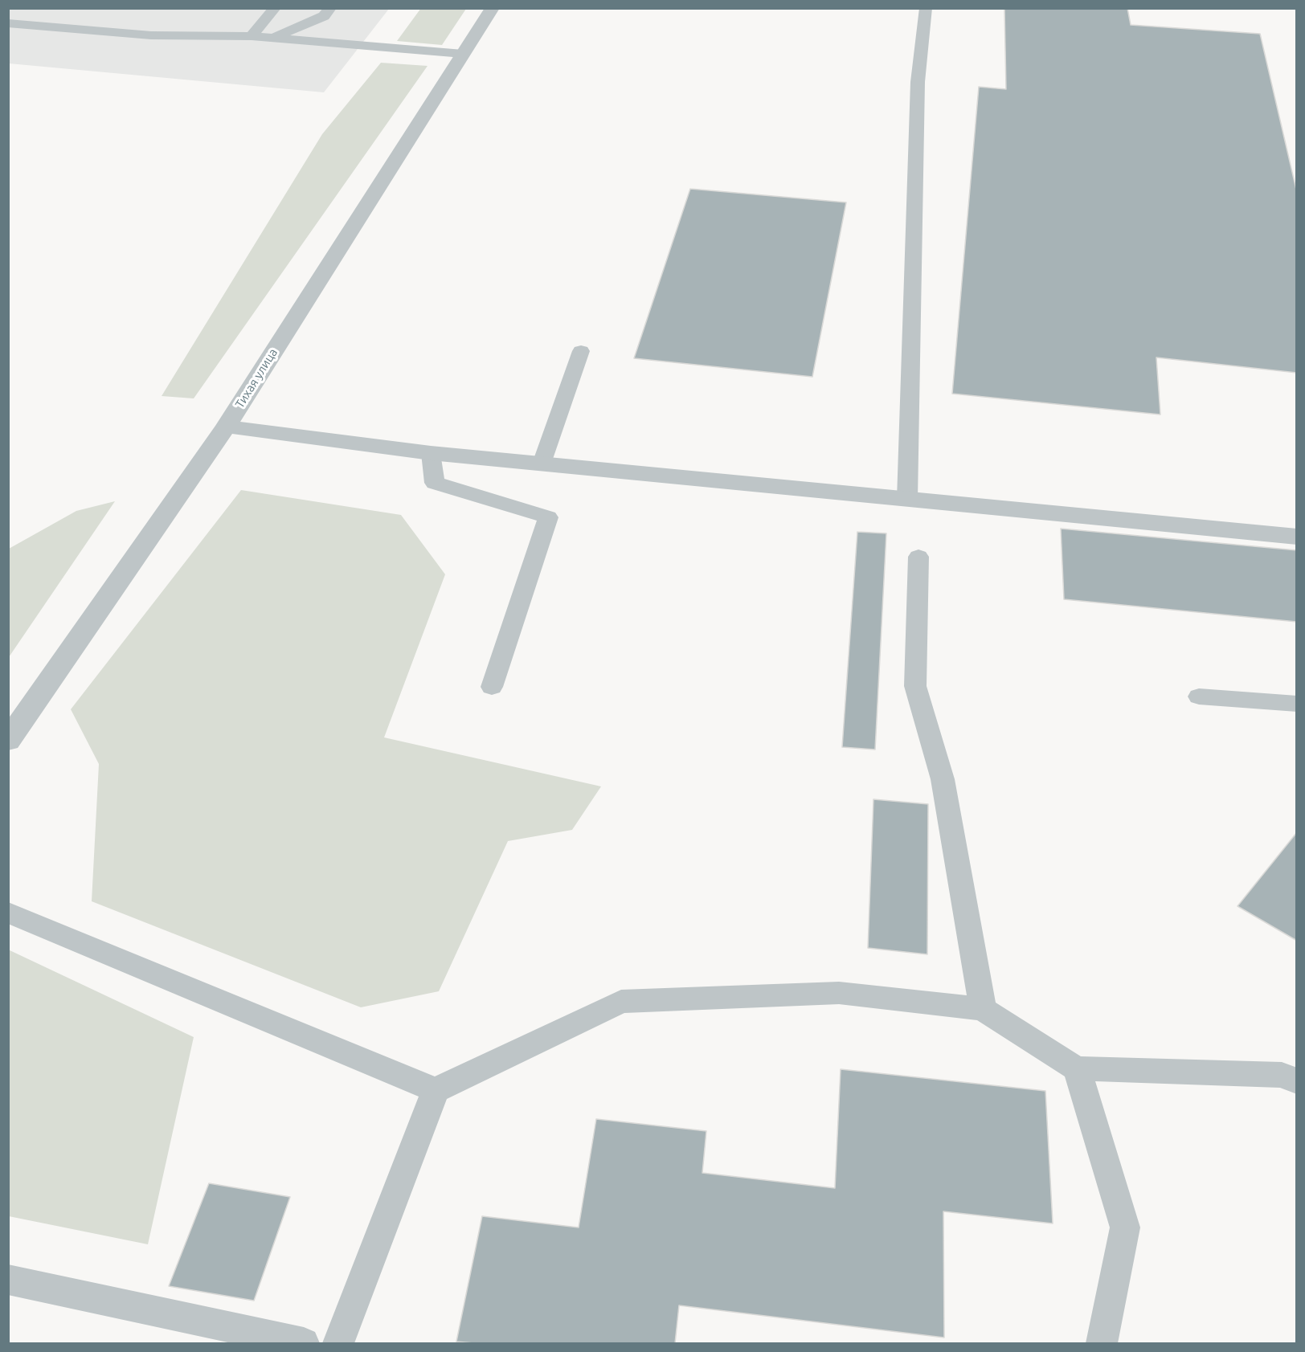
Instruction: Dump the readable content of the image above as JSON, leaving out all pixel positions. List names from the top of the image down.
{
  "streets": {
    "street": ["Тихая улица"]
  }
}
